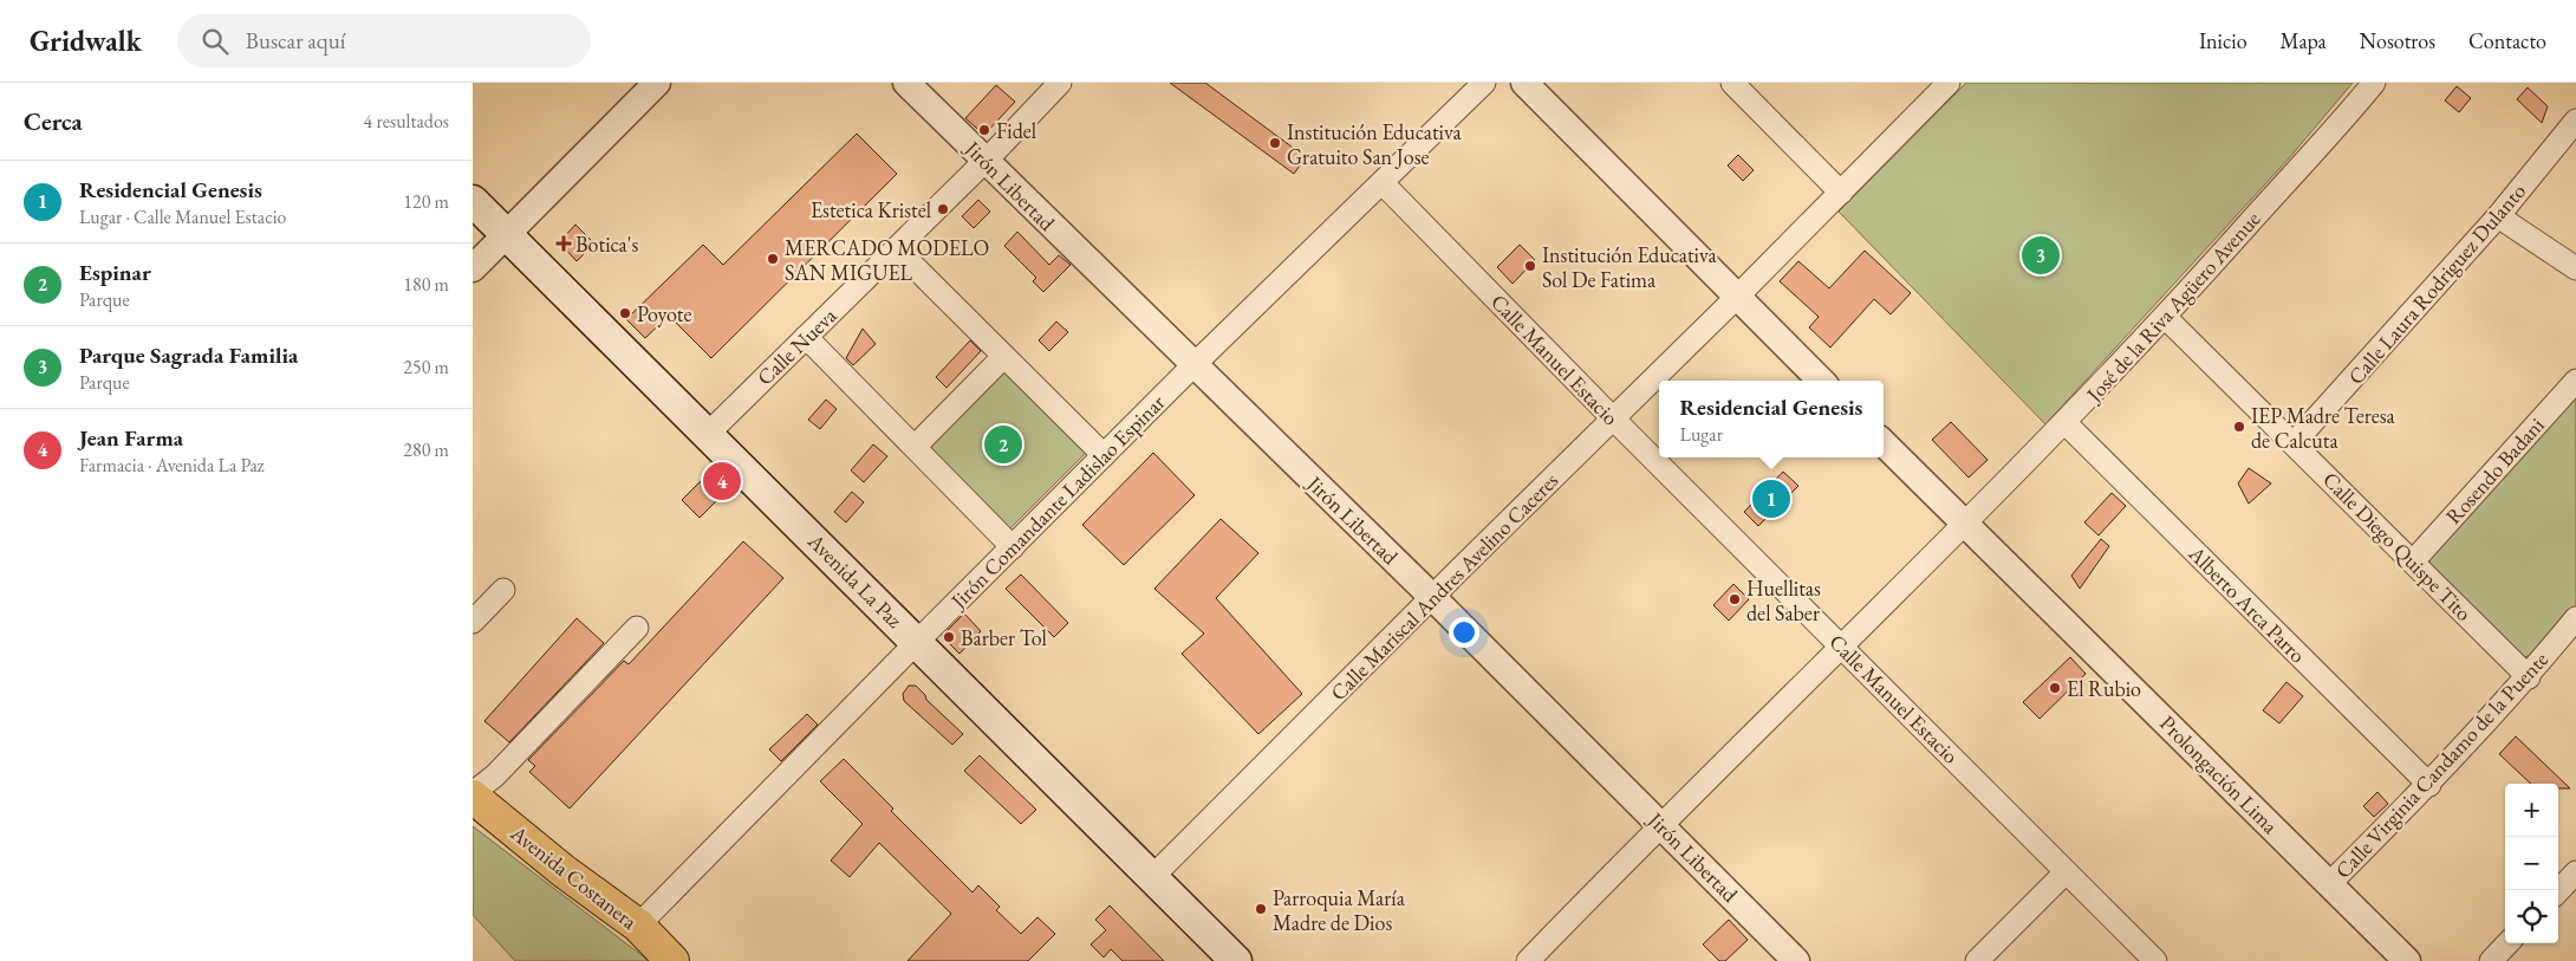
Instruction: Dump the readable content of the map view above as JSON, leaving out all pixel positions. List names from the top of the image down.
{
  "streets": {
    "main road": ["Avenida La Paz", "Avenida Costanera"],
    "street": [
      "Jirón Libertad",
      "Calle Laura Rodriguez Dulanto",
      "José de la Riva Agüero Avenue",
      "Calle Nueva",
      "Calle Manuel Estacio",
      "Rosendo Badani",
      "Jirón Comandante Ladislao Espinar",
      "Calle Diego Quispe Tito",
      "Calle Mariscal Andres Avelino Caceres",
      "Alberto Arca Parro",
      "Calle Virginia Candamo de la Puente",
      "Prolongación Lima"
    ]
  },
  "crossings": [
    ["Jirón Libertad", "José de la Riva Agüero Avenue"],
    ["Jirón Libertad", "Calle Nueva"],
    ["Jirón Libertad", "Jirón Comandante Ladislao Espinar"],
    ["Jirón Libertad", "Calle Mariscal Andres Avelino Caceres"],
    ["Calle Laura Rodriguez Dulanto", "Calle Diego Quispe Tito"],
    ["José de la Riva Agüero Avenue", "Calle Manuel Estacio"],
    ["José de la Riva Agüero Avenue", "Calle Diego Quispe Tito"],
    ["José de la Riva Agüero Avenue", "Alberto Arca Parro"],
    ["José de la Riva Agüero Avenue", "Prolongación Lima"],
    ["Calle Nueva", "Avenida La Paz"],
    ["Calle Manuel Estacio", "Jirón Comandante Ladislao Espinar"],
    ["Calle Manuel Estacio", "Calle Mariscal Andres Avelino Caceres"],
    ["Rosendo Badani", "Calle Diego Quispe Tito"],
    ["Jirón Comandante Ladislao Espinar", "Avenida La Paz"],
    ["Jirón Comandante Ladislao Espinar", "Avenida Costanera"],
    ["Calle Diego Quispe Tito", "Calle Virginia Candamo de la Puente"],
    ["Avenida La Paz", "Calle Mariscal Andres Avelino Caceres"],
    ["Alberto Arca Parro", "Calle Virginia Candamo de la Puente"],
    ["Calle Virginia Candamo de la Puente", "Prolongación Lima"]
  ],
  "places": {
    "other": [
      "Fidel",
      "Institución Educativa Gratuito San Jose",
      "Estetica Kristel",
      "MERCADO MODELO SAN MIGUEL",
      "Institución Educativa Sol De Fatima",
      "Poyote",
      "IEP Madre Teresa de Calcuta",
      "Huellitas del Saber",
      "Barber Tol",
      "El Rubio",
      "Parroquia María Madre de Dios"
    ],
    "health": ["Botica's"]
  },
  "page": {
    "header": "Gridwalk",
    "search": "Buscar aquí",
    "nav": [
      "Inicio",
      "Mapa",
      "Nosotros",
      "Contacto"
    ],
    "heading": ["Cerca", "4 resultados"],
    "list": [
      {
        "mark": "1",
        "name": "Residencial Genesis",
        "note": "Lugar · Calle Manuel Estacio",
        "value": "120 m"
      },
      {
        "mark": "2",
        "name": "Espinar",
        "note": "Parque",
        "value": "180 m"
      },
      {
        "mark": "3",
        "name": "Parque Sagrada Familia",
        "note": "Parque",
        "value": "250 m"
      },
      {
        "mark": "4",
        "name": "Jean Farma",
        "note": "Farmacia · Avenida La Paz",
        "value": "280 m"
      }
    ],
    "pins": [
      "3",
      "2",
      "4",
      "1"
    ],
    "popup": ["Residencial Genesis", "Lugar"],
    "map_buttons": ["+", "−"]
  }
}
